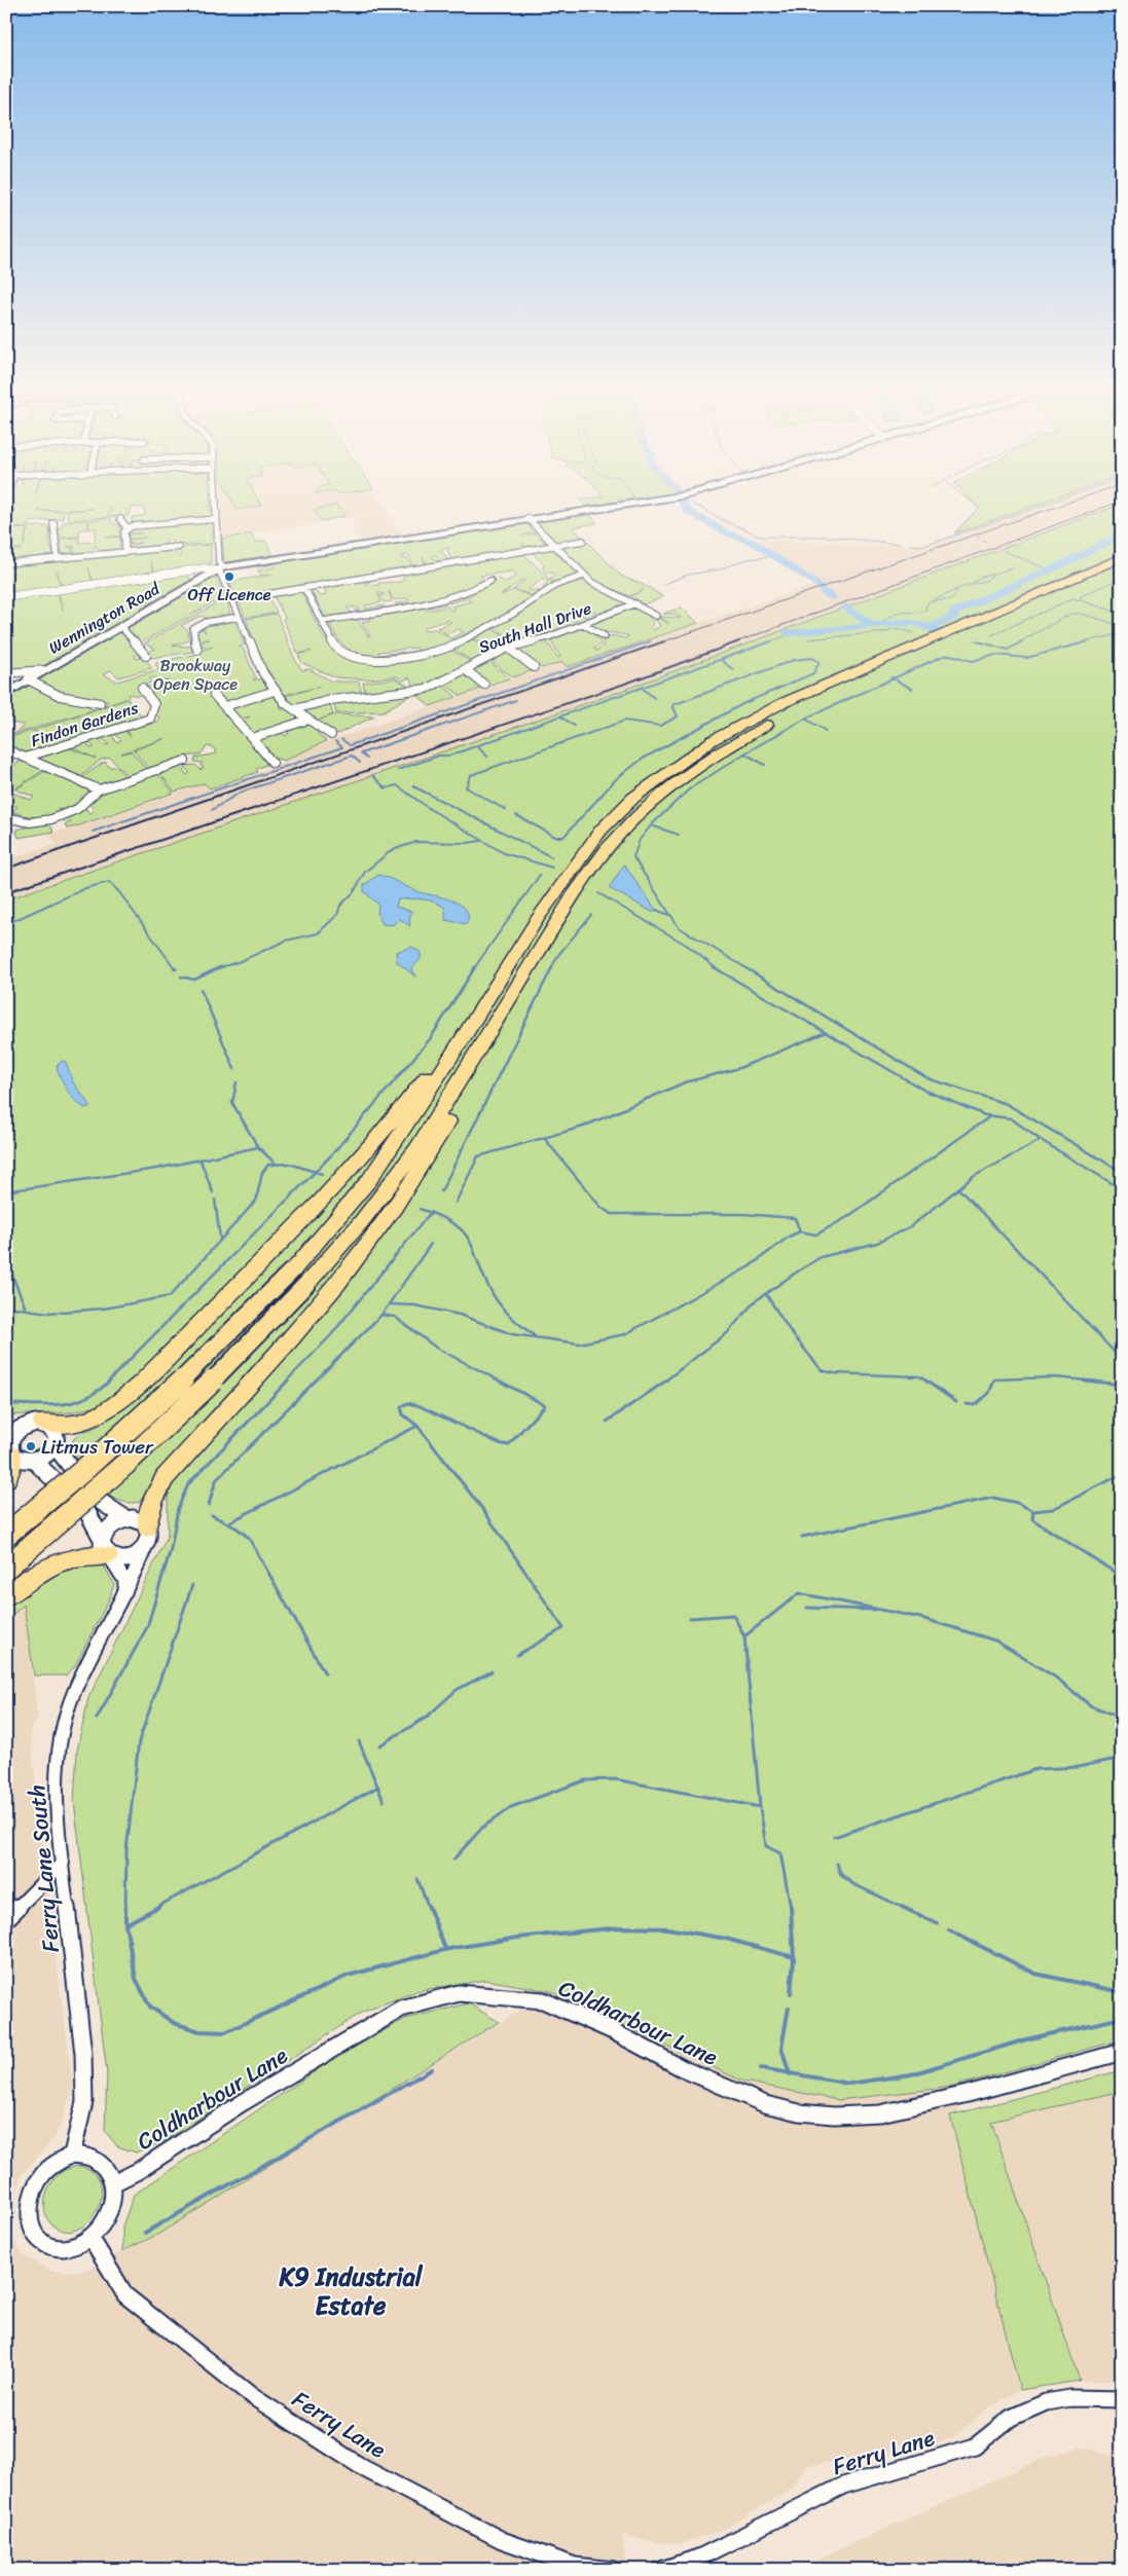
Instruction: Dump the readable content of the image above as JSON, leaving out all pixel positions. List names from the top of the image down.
{
  "streets": {
    "main road": ["Wennington Road"],
    "street": [
      "South Hall Drive",
      "Findon Gardens",
      "Ferry Lane South",
      "Coldharbour Lane",
      "Ferry Lane"
    ]
  },
  "crossings": [
    ["Ferry Lane South", "Coldharbour Lane"],
    ["Ferry Lane South", "Ferry Lane"],
    ["Coldharbour Lane", "Ferry Lane"]
  ],
  "districts": ["K9 Industrial Estate"],
  "parks": ["Brookway Open Space"],
  "places": ["Off Licence", "Litmus Tower"]
}
